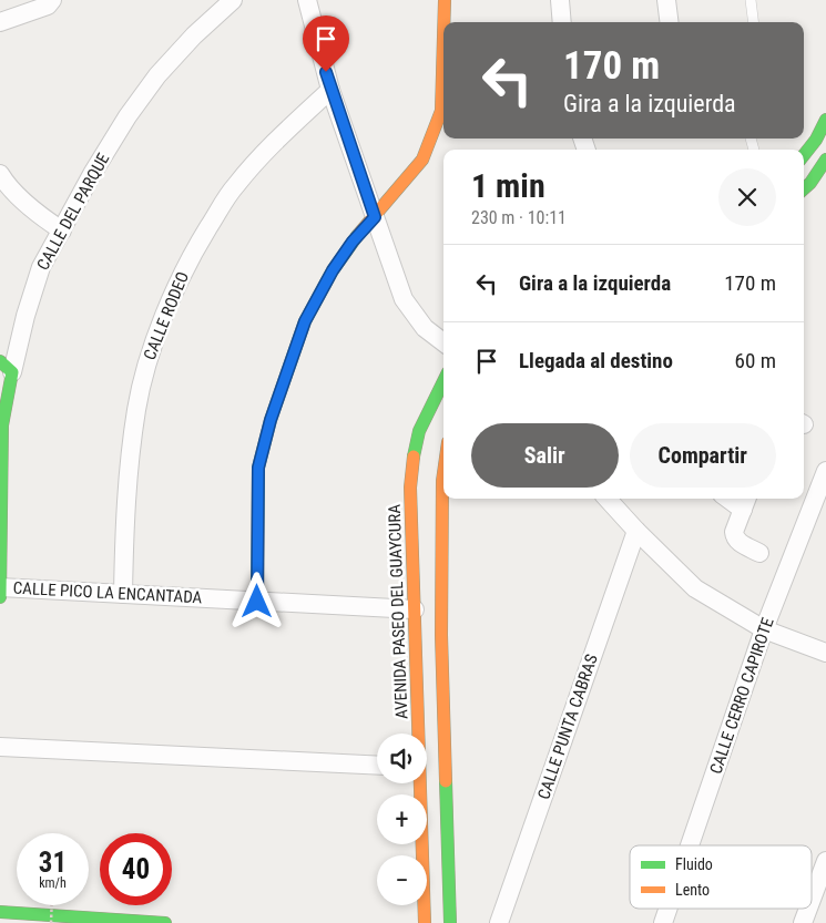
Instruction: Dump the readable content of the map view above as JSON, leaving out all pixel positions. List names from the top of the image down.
{
  "streets": {
    "main road": ["CALLE DEL PARQUE", "AVENIDA PASEO DEL GUAYCURA"],
    "street": [
      "CALLE RODEO",
      "CALLE PICO LA ENCANTADA",
      "CALLE CERRO CAPIROTE",
      "CALLE PUNTA CABRAS"
    ]
  },
  "crossings": [
    ["CALLE DEL PARQUE", "CALLE PICO LA ENCANTADA"],
    ["CALLE RODEO", "CALLE PICO LA ENCANTADA"],
    ["CALLE PICO LA ENCANTADA", "AVENIDA PASEO DEL GUAYCURA"]
  ],
  "legend": ["Fluido", "Lento"],
  "page": {
    "turn": ["170 m", "Gira a la izquierda"],
    "heading": ["1 min", "230 m · 10:11"],
    "list": [
      {
        "name": "Gira a la izquierda",
        "value": "170 m"
      },
      {
        "name": "Llegada al destino",
        "value": "60 m"
      }
    ],
    "buttons": ["Salir", "Compartir"],
    "map_buttons": ["+", "−"],
    "speed": "31 km/h",
    "limit": "40"
  }
}
